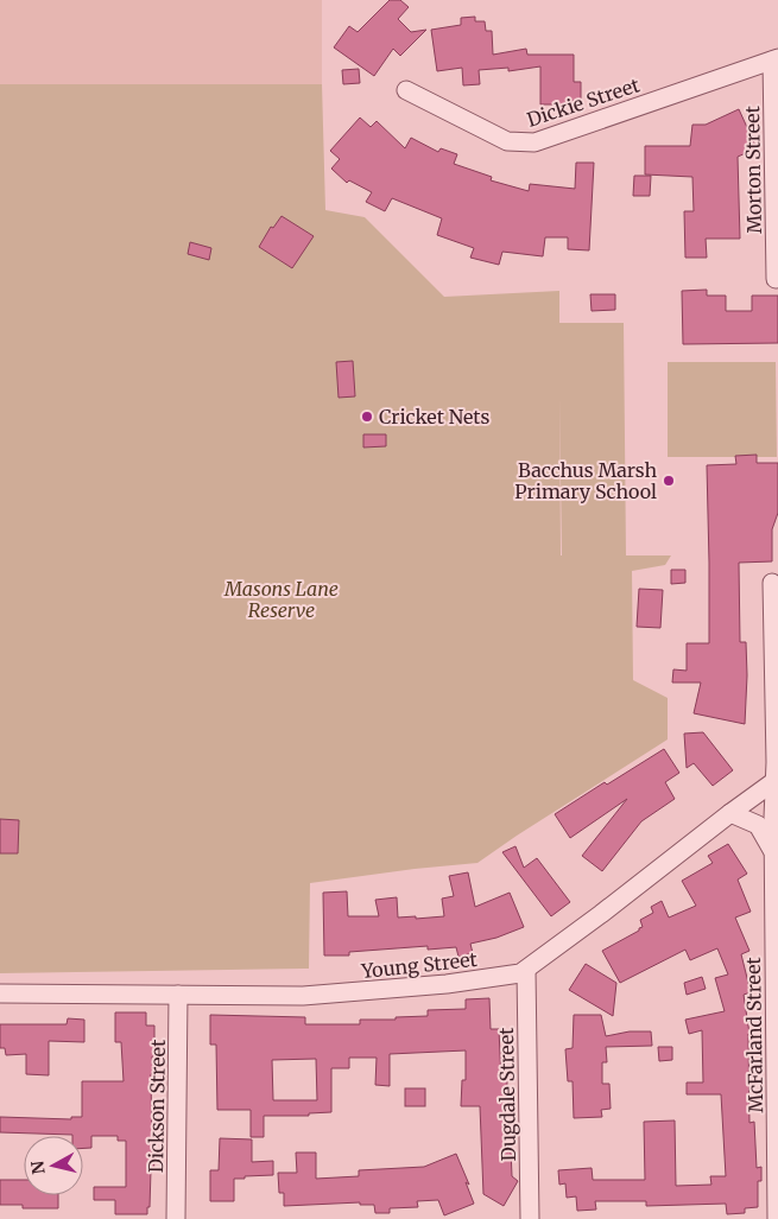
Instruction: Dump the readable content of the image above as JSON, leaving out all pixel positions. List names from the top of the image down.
{
  "streets": {
    "street": [
      "Dickie Street",
      "Morton Street",
      "Young Street",
      "McFarland Street",
      "Dugdale Street",
      "Dickson Street"
    ]
  },
  "crossings": [
    ["Dickie Street", "Morton Street"],
    ["Young Street", "McFarland Street"],
    ["Young Street", "Dugdale Street"],
    ["Young Street", "Dickson Street"]
  ],
  "parks": ["Masons Lane Reserve"],
  "places": ["Cricket Nets", "Bacchus Marsh Primary School"],
  "north": "left"
}
